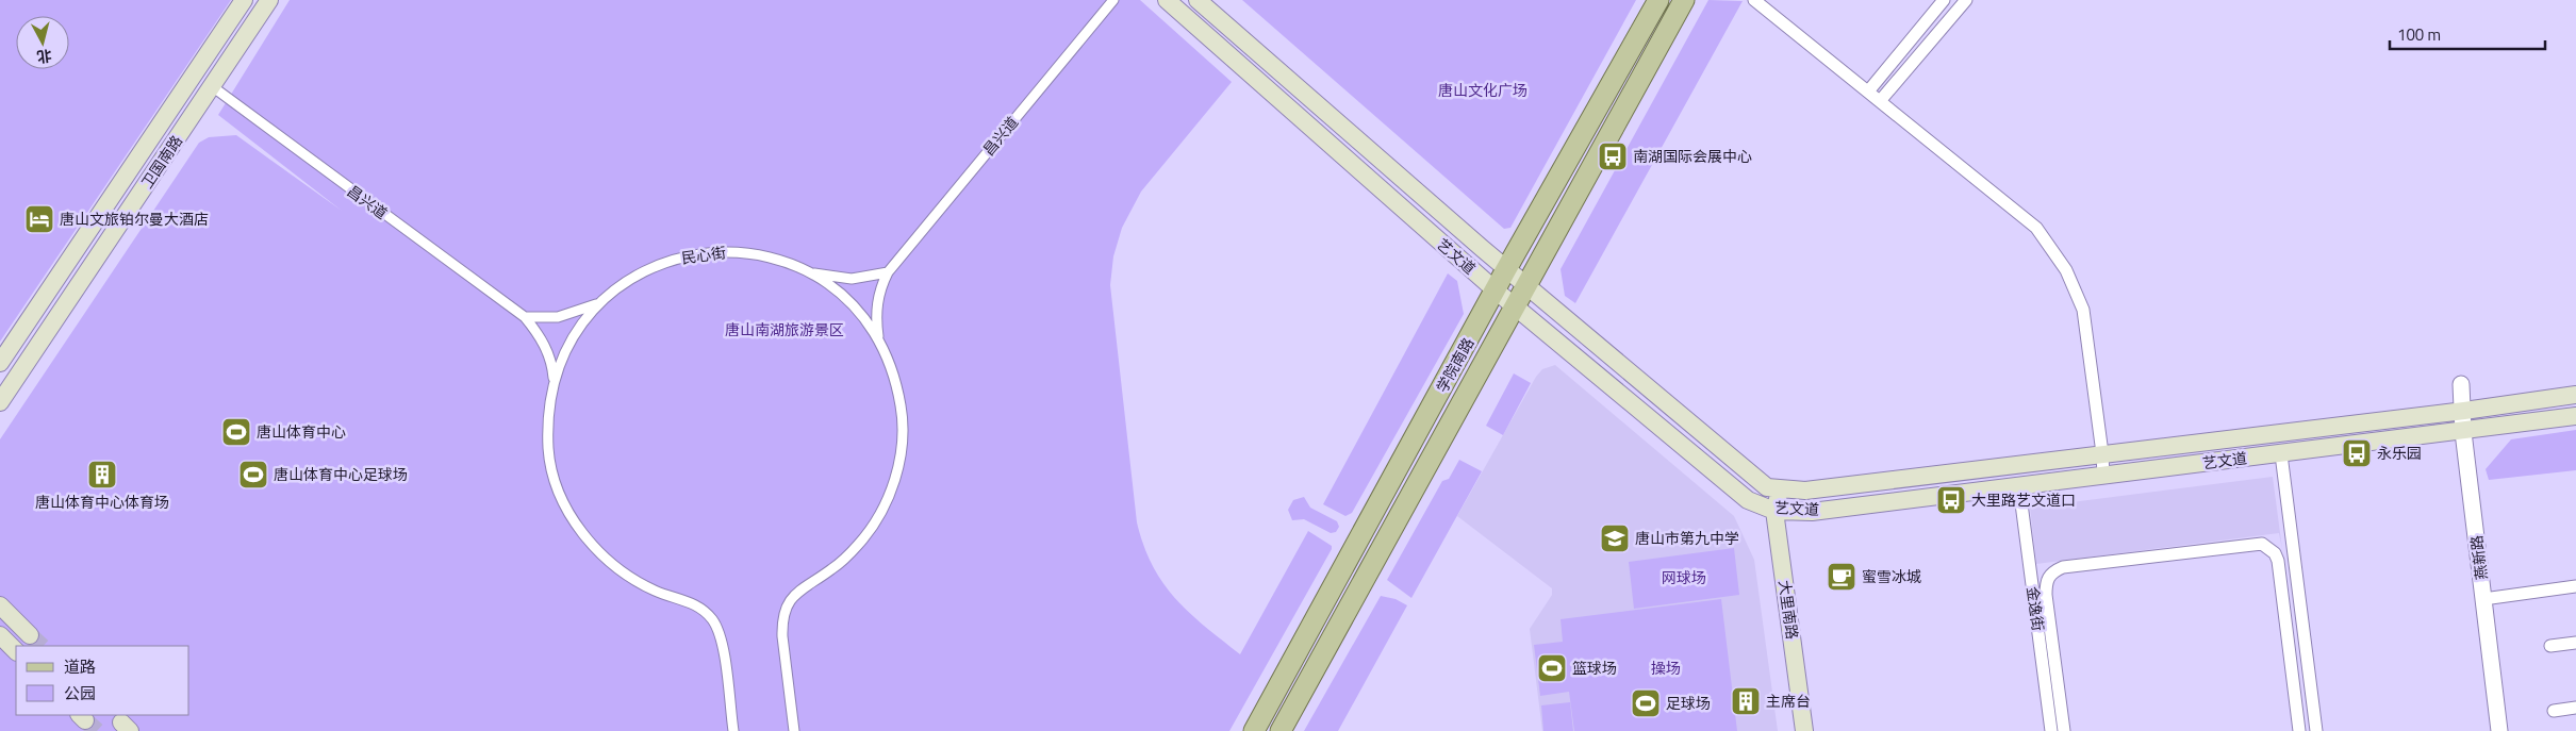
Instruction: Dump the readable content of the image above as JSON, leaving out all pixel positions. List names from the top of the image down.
{
  "streets": {
    "main road": [
      "卫国南路",
      "艺文道",
      "学院南路",
      "大里南路"
    ],
    "street": [
      "昌兴道",
      "民心街",
      "燕新路",
      "金逸街"
    ]
  },
  "crossings": [
    ["昌兴道", "卫国南路"],
    ["昌兴道", "民心街"],
    ["艺文道", "学院南路"],
    ["艺文道", "燕新路"],
    ["艺文道", "金逸街"],
    ["艺文道", "大里南路"]
  ],
  "parks": [
    "唐山文化广场",
    "唐山南湖旅游景区",
    "网球场",
    "操场"
  ],
  "places": {
    "bus stop": ["南湖国际会展中心", "永乐园", "大里路艺文道口"],
    "hotel": ["唐山文旅铂尔曼大酒店"],
    "sports": [
      "唐山体育中心",
      "唐山体育中心足球场",
      "篮球场",
      "足球场"
    ],
    "building": ["唐山体育中心体育场", "主席台"],
    "school or university": ["唐山市第九中学"],
    "cafe": ["蜜雪冰城"]
  },
  "legend": ["道路", "公园"],
  "scale_bar": "100 m",
  "north": "bottom"
}
